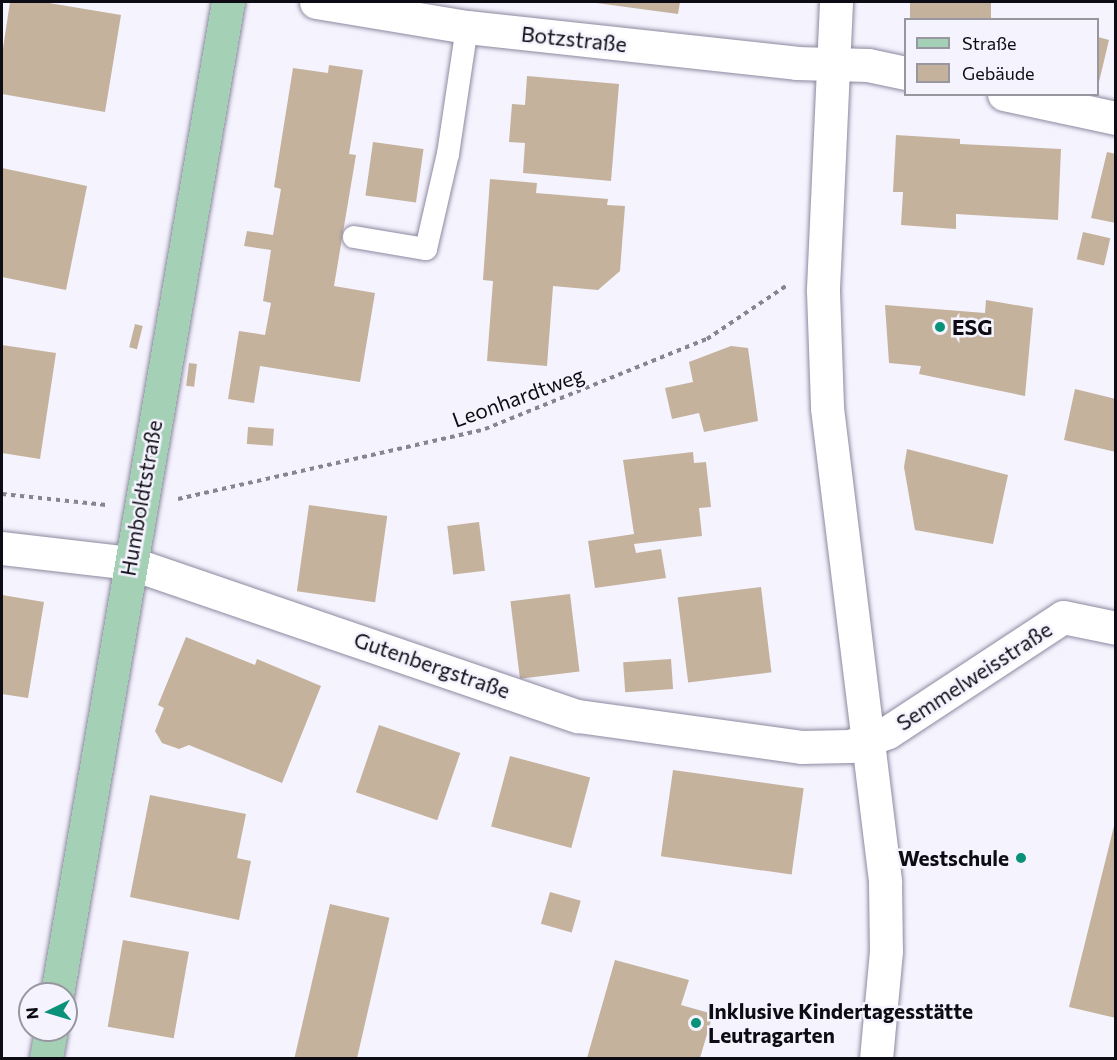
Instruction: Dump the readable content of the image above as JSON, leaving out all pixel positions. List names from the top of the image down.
{
  "streets": {
    "main road": ["Humboldtstraße"],
    "street": ["Botzstraße", "Gutenbergstraße", "Semmelweisstraße"],
    "path": ["Leonhardtweg"]
  },
  "crossings": [
    ["Humboldtstraße", "Gutenbergstraße"],
    ["Gutenbergstraße", "Semmelweisstraße"]
  ],
  "places": ["ESG", "Westschule", "Inklusive Kindertagesstätte Leutragarten"],
  "legend": ["Straße", "Gebäude"],
  "north": "left"
}
